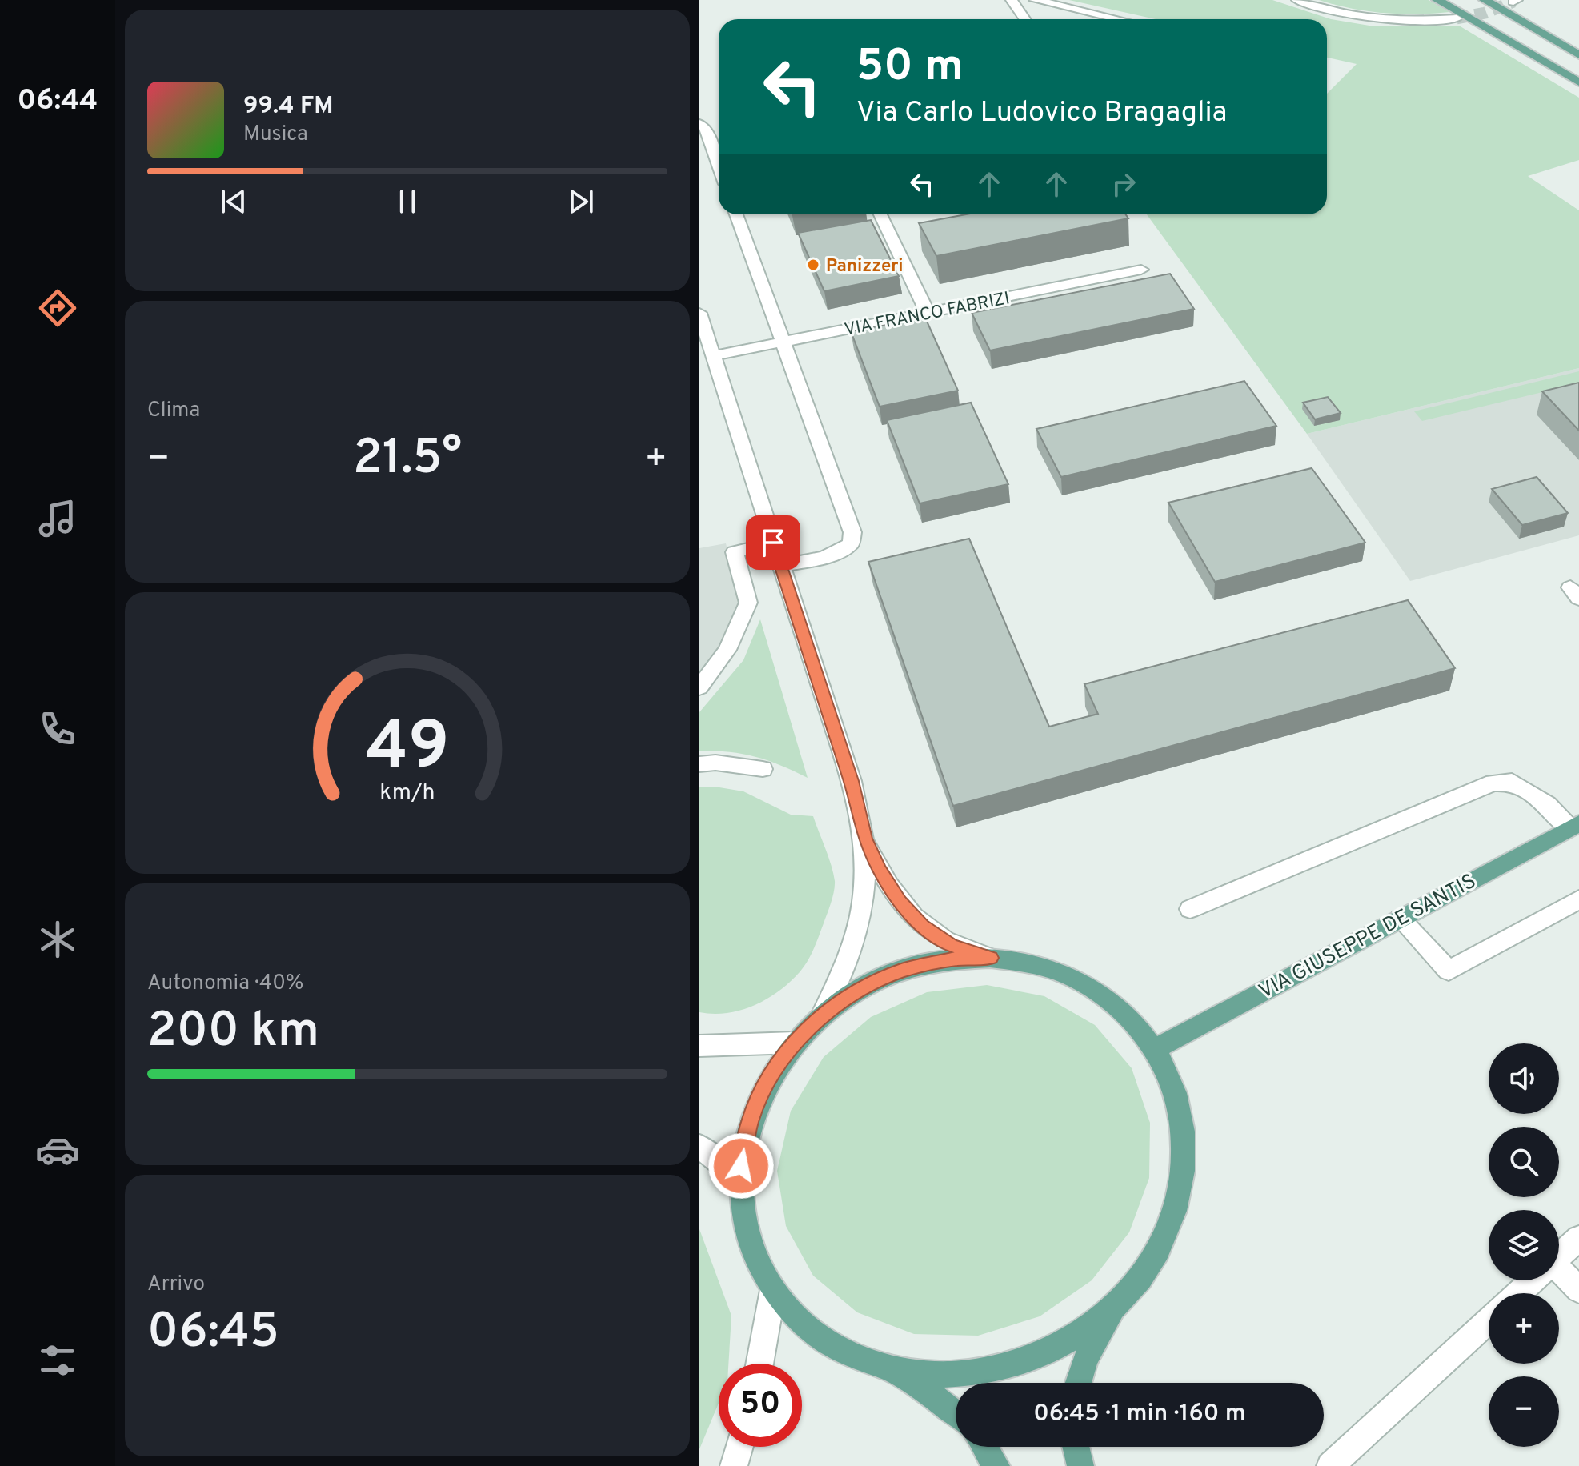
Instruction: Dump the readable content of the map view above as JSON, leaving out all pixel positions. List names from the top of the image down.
{
  "streets": {
    "main road": ["VIA GIUSEPPE DE SANTIS"],
    "street": ["VIA FRANCO FABRIZI"]
  },
  "places": ["Panizzeri"],
  "page": {
    "tabs": "06:44",
    "turn": ["50 m", "Via Carlo Ludovico Bragaglia"],
    "song": ["99.4 FM", "Musica"],
    "tile": [
      "Clima",
      ["Autonomia · 40%", "200 km"],
      ["Arrivo", "06:45"]
    ],
    "heat": ["−", "21.5°", "+"],
    "map_buttons": ["+", "−"],
    "limit": "50",
    "trip": "06:45 · 1 min · 160 m",
    "gauge": ["49", "km/h"]
  }
}
